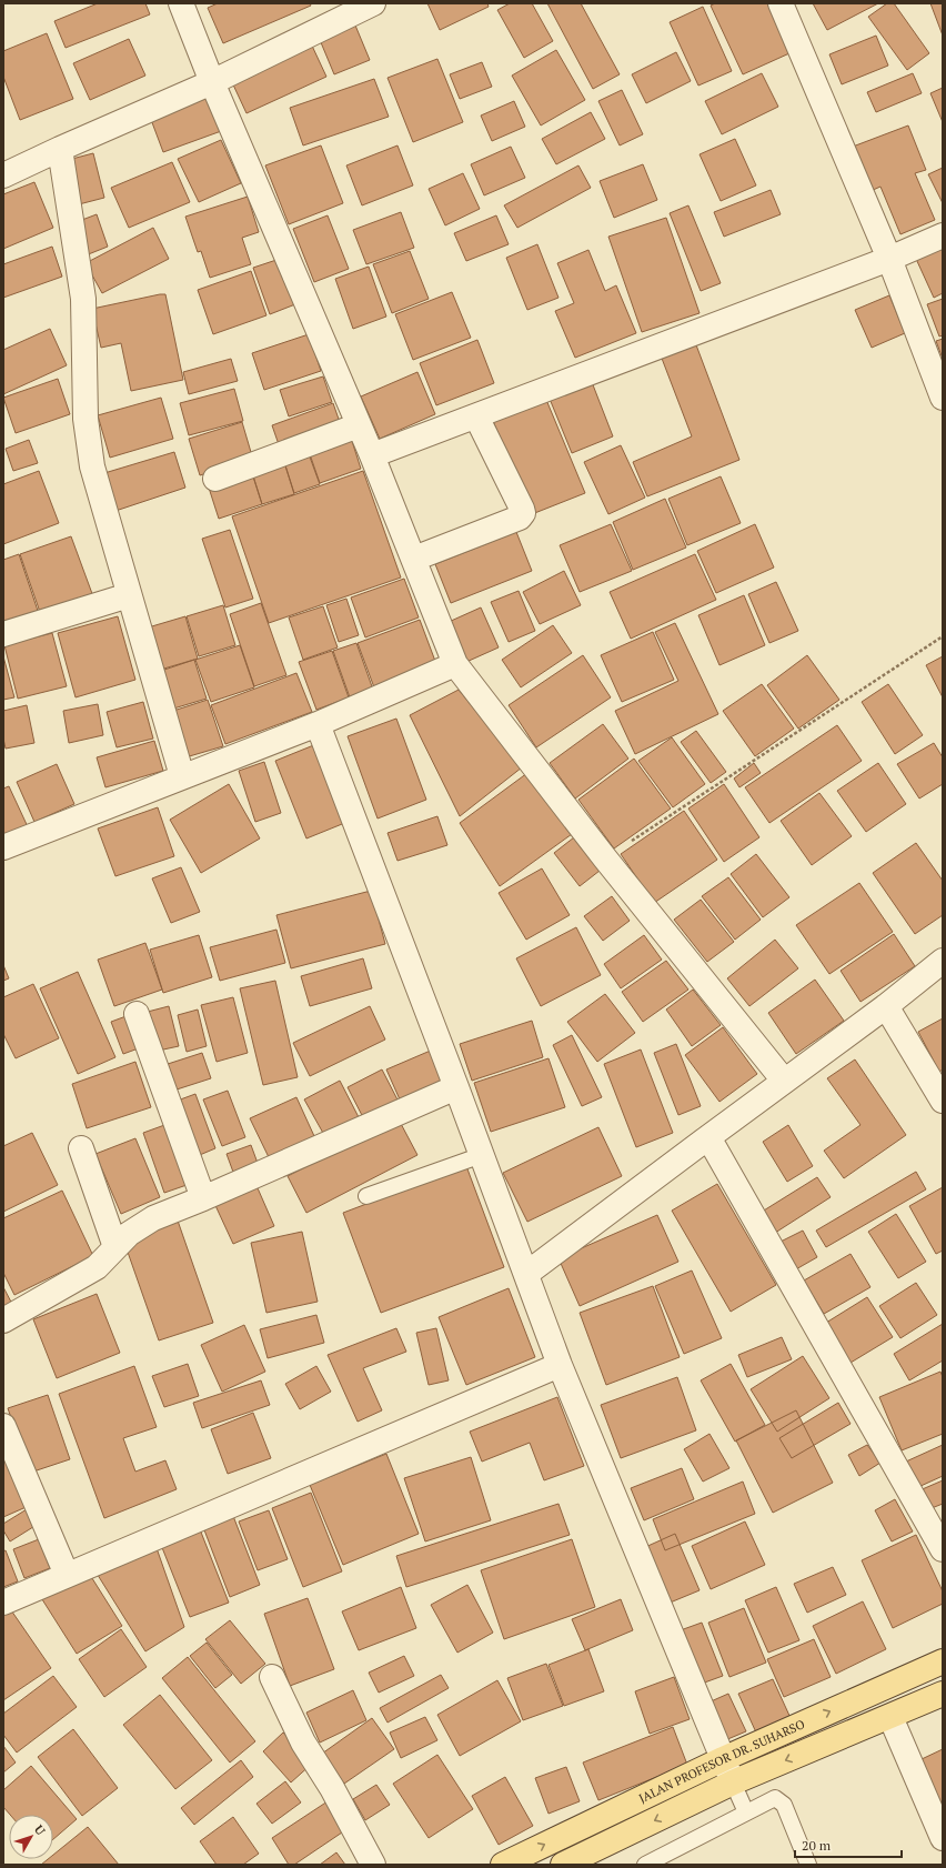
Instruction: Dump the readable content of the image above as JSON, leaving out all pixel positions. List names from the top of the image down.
{
  "streets": {
    "main road": ["JALAN PROFESOR DR. SUHARSO"]
  },
  "scale_bar": "20 m",
  "north": "top right"
}
